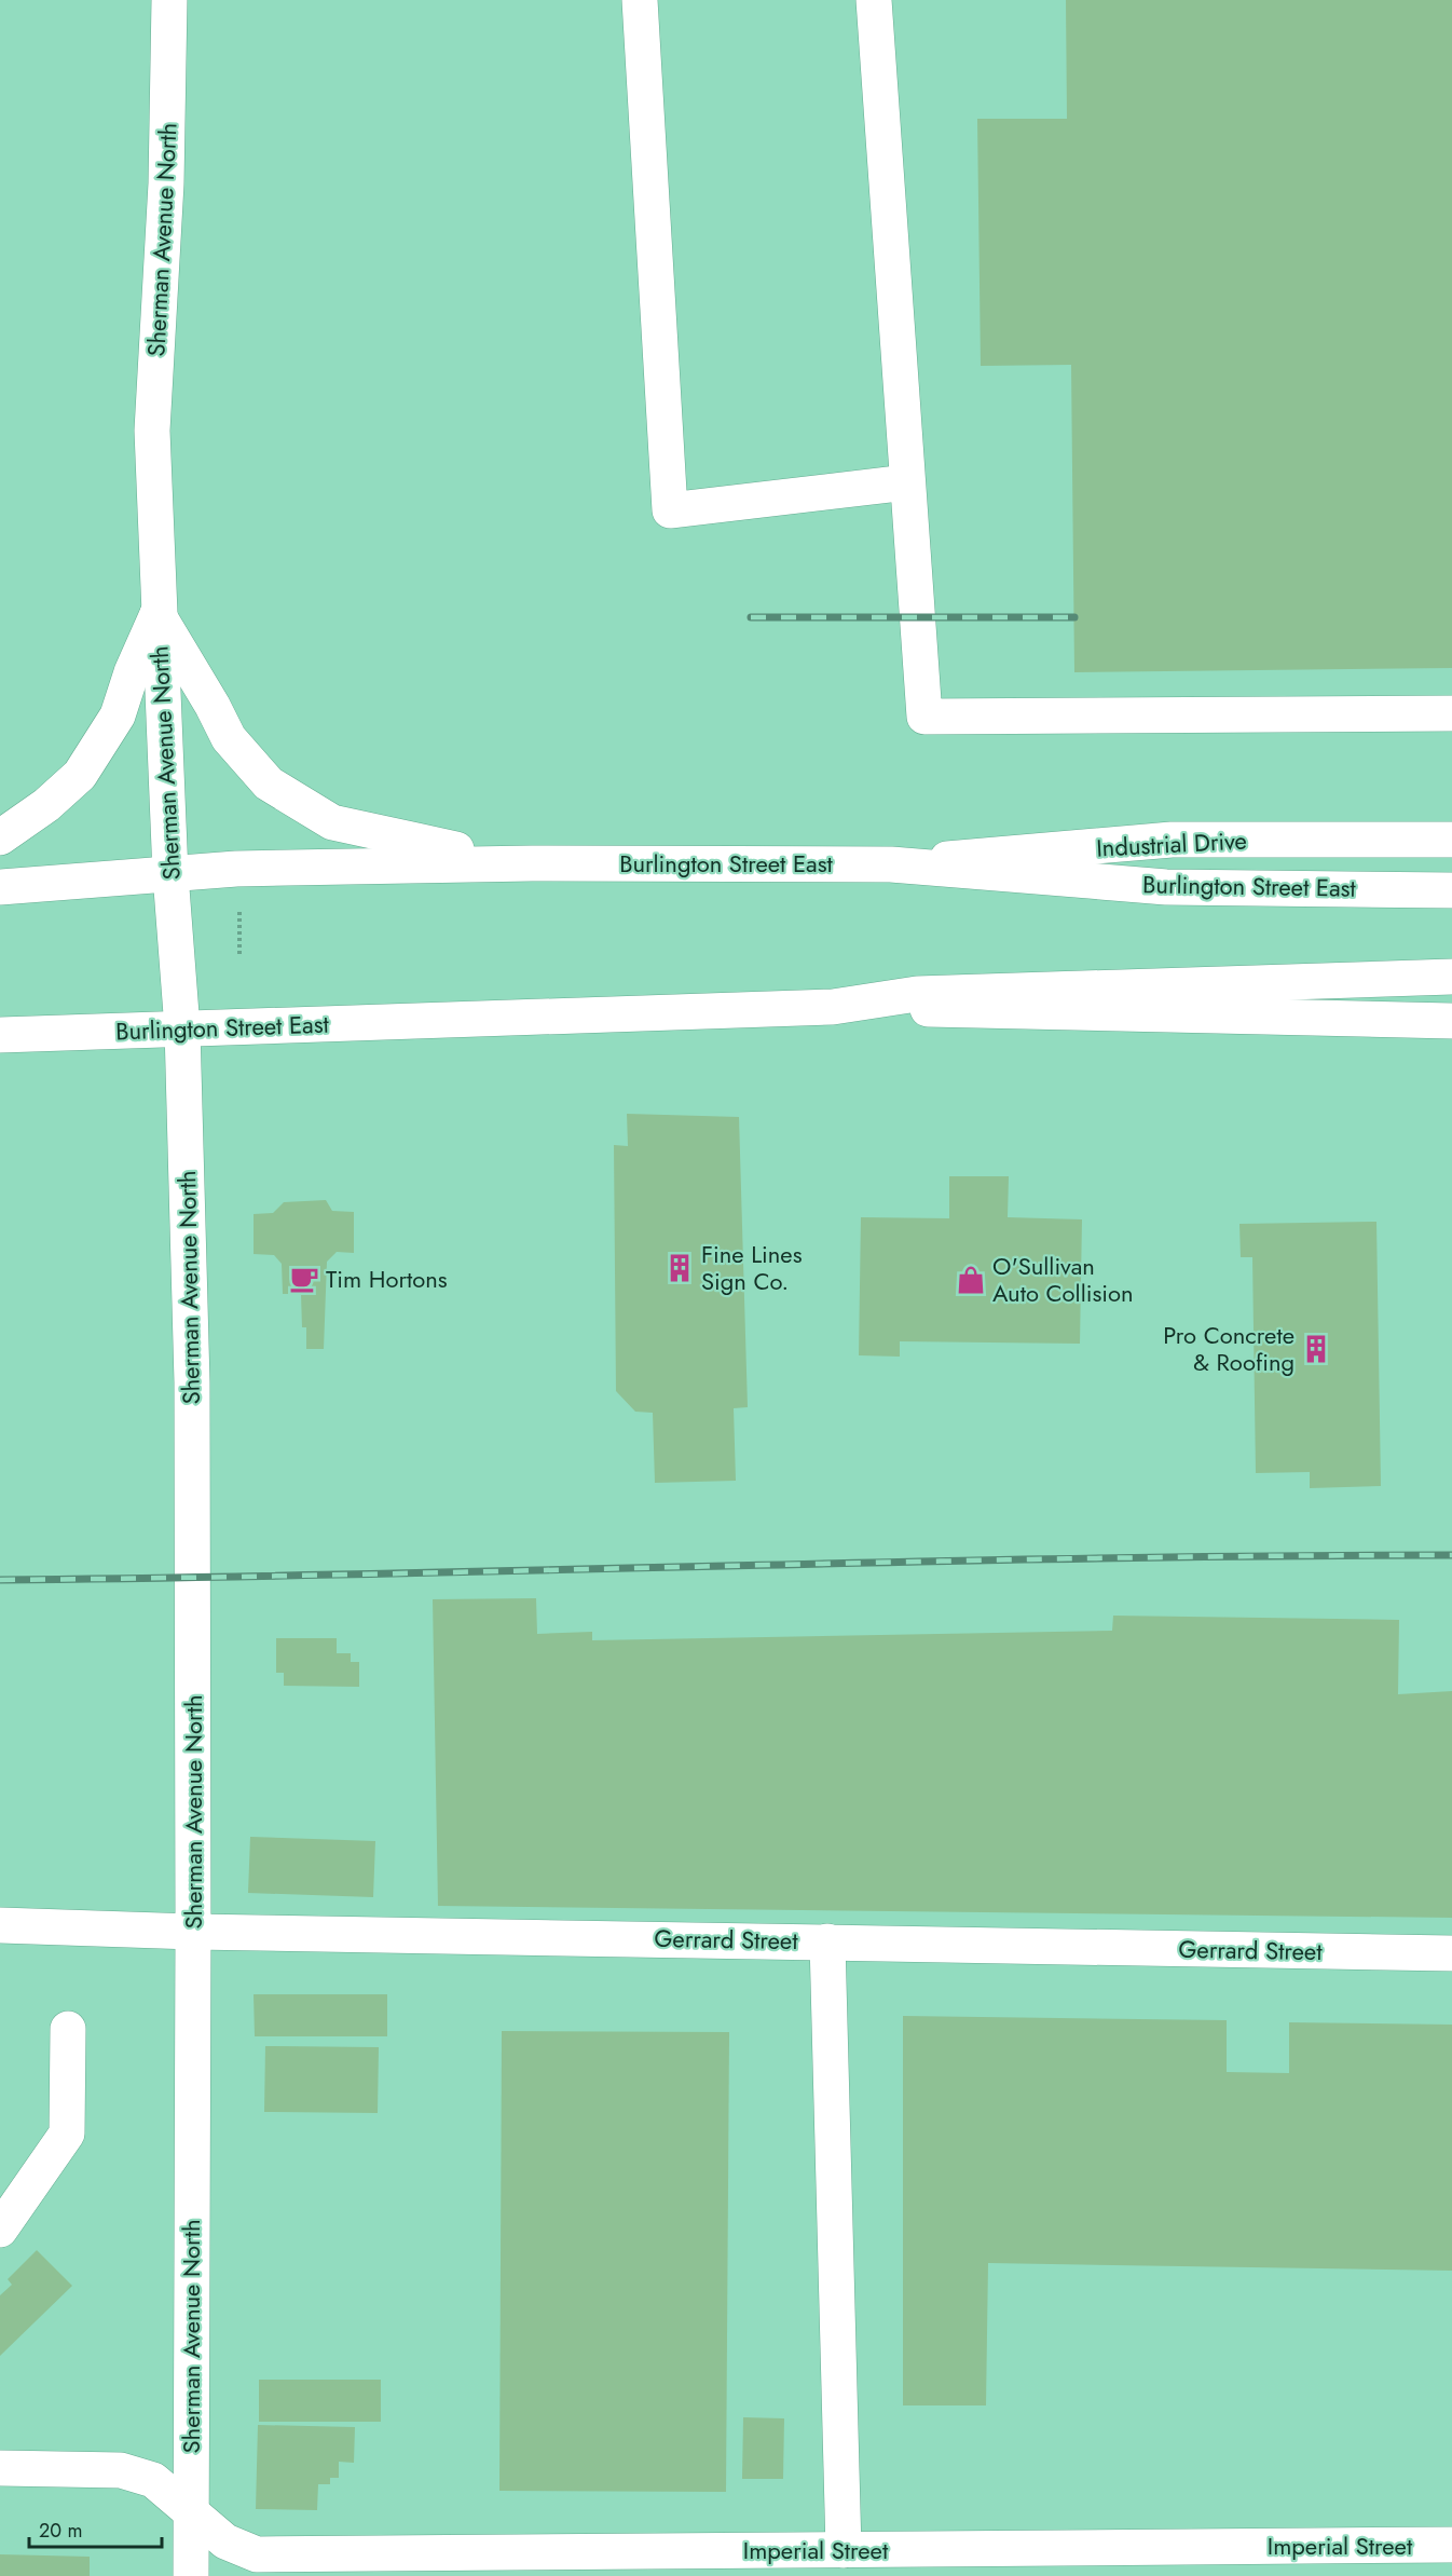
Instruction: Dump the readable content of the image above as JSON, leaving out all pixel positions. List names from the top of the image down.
{
  "streets": {
    "main road": [
      "Sherman Avenue North",
      "Industrial Drive",
      "Burlington Street East",
      "Gerrard Street",
      "Imperial Street"
    ]
  },
  "crossings": [
    ["Sherman Avenue North", "Burlington Street East"],
    ["Sherman Avenue North", "Gerrard Street"],
    ["Sherman Avenue North", "Imperial Street"],
    ["Industrial Drive", "Burlington Street East"]
  ],
  "places": {
    "building": ["Fine Lines Sign Co.", "Pro Concrete & Roofing"],
    "cafe": ["Tim Hortons"],
    "shop": ["O'Sullivan Auto Collision"]
  },
  "scale_bar": "20 m"
}
